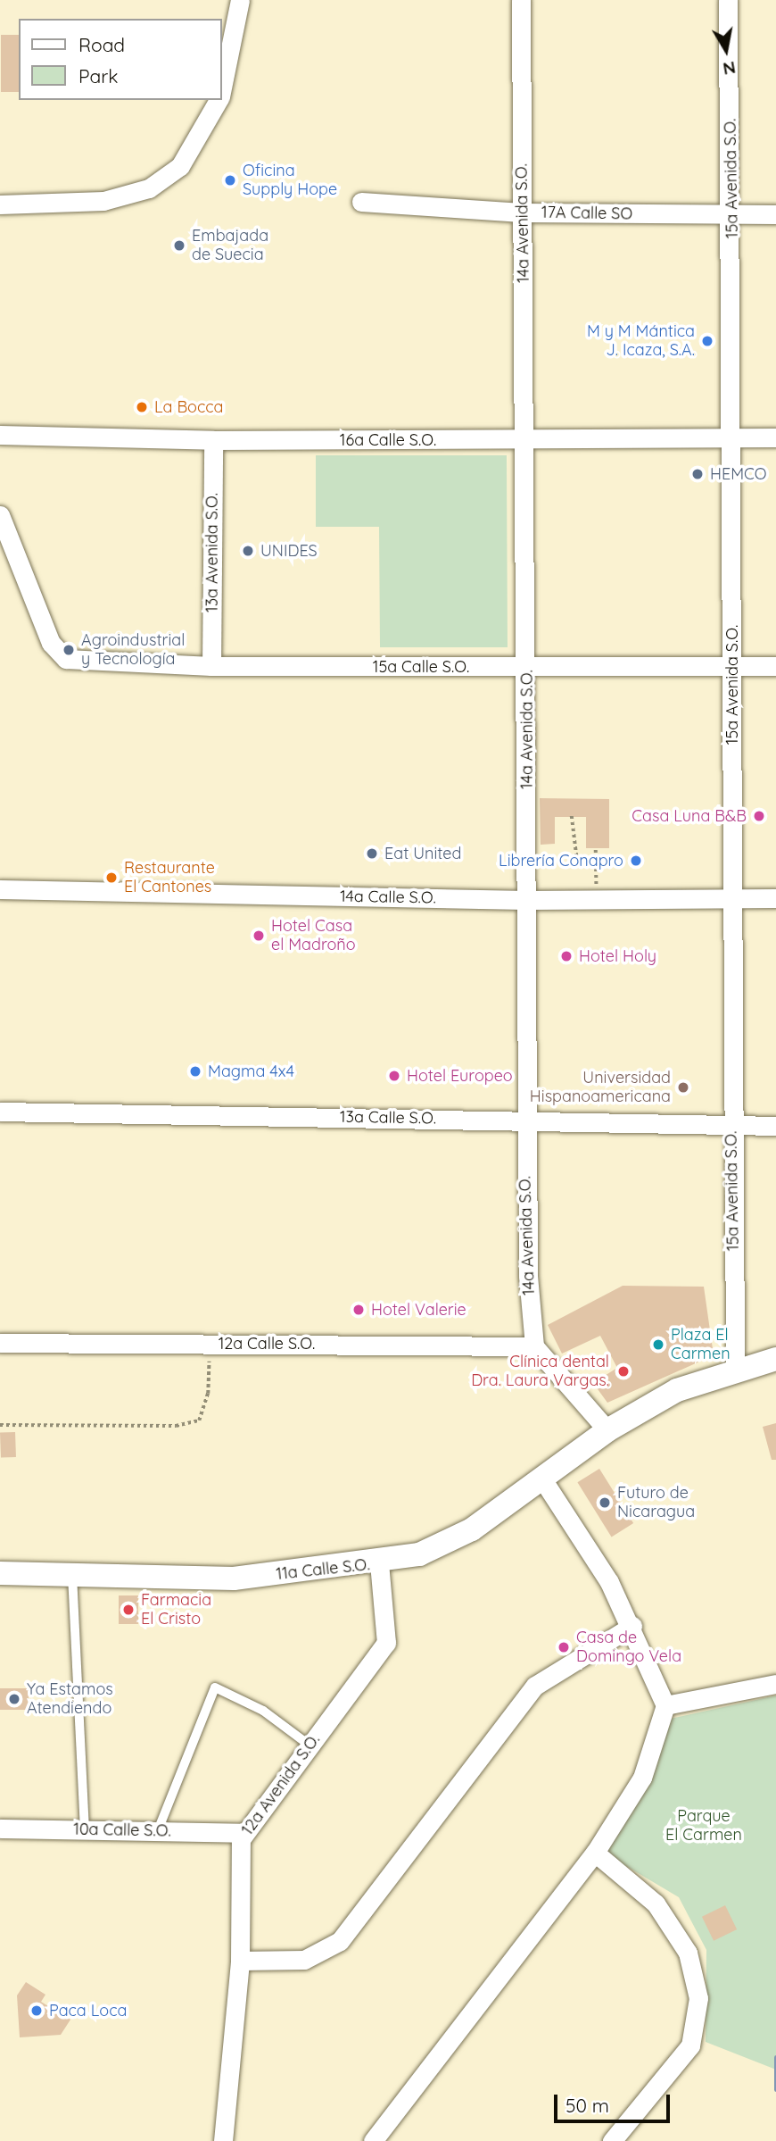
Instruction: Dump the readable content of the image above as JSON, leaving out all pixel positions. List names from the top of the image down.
{
  "streets": {
    "street": [
      "15a Avenida S.O.",
      "17A Calle SO",
      "14a Avenida S.O.",
      "16a Calle S.O.",
      "13a Avenida S.O.",
      "15a Calle S.O.",
      "14a Calle S.O.",
      "13a Calle S.O.",
      "12a Calle S.O.",
      "11a Calle S.O.",
      "12a Avenida S.O.",
      "10a Calle S.O."
    ]
  },
  "crossings": [
    ["15a Avenida S.O.", "17A Calle SO"],
    ["15a Avenida S.O.", "16a Calle S.O."],
    ["15a Avenida S.O.", "15a Calle S.O."],
    ["15a Avenida S.O.", "14a Calle S.O."],
    ["15a Avenida S.O.", "13a Calle S.O."],
    ["17A Calle SO", "14a Avenida S.O."],
    ["14a Avenida S.O.", "16a Calle S.O."],
    ["14a Avenida S.O.", "15a Calle S.O."],
    ["14a Avenida S.O.", "14a Calle S.O."],
    ["14a Avenida S.O.", "13a Calle S.O."],
    ["14a Avenida S.O.", "12a Calle S.O."],
    ["16a Calle S.O.", "13a Avenida S.O."],
    ["13a Avenida S.O.", "15a Calle S.O."],
    ["11a Calle S.O.", "12a Avenida S.O."],
    ["12a Avenida S.O.", "10a Calle S.O."]
  ],
  "parks": ["Parque El Carmen"],
  "places": [
    "Oficina Supply Hope",
    "Embajada de Suecia",
    "M y M Mántica J. Icaza, S.A.",
    "La Bocca",
    "HEMCO",
    "UNIDES",
    "Agroindustrial y Tecnología",
    "Casa Luna B&B",
    "Eat United",
    "Librería Conapro",
    "Restaurante El Cantones",
    "Hotel Casa el Madroño",
    "Hotel Holy",
    "Magma 4x4",
    "Hotel Europeo",
    "Universidad Hispanoamericana",
    "Hotel Valerie",
    "Plaza El Carmen",
    "Clínica dental Dra. Laura Vargas.",
    "Futuro de Nicaragua",
    "Farmacia El Cristo",
    "Casa de Domingo Vela",
    "Ya Estamos Atendiendo",
    "Paca Loca"
  ],
  "legend": ["Road", "Park"],
  "scale_bar": "50 m",
  "north": "bottom"
}
